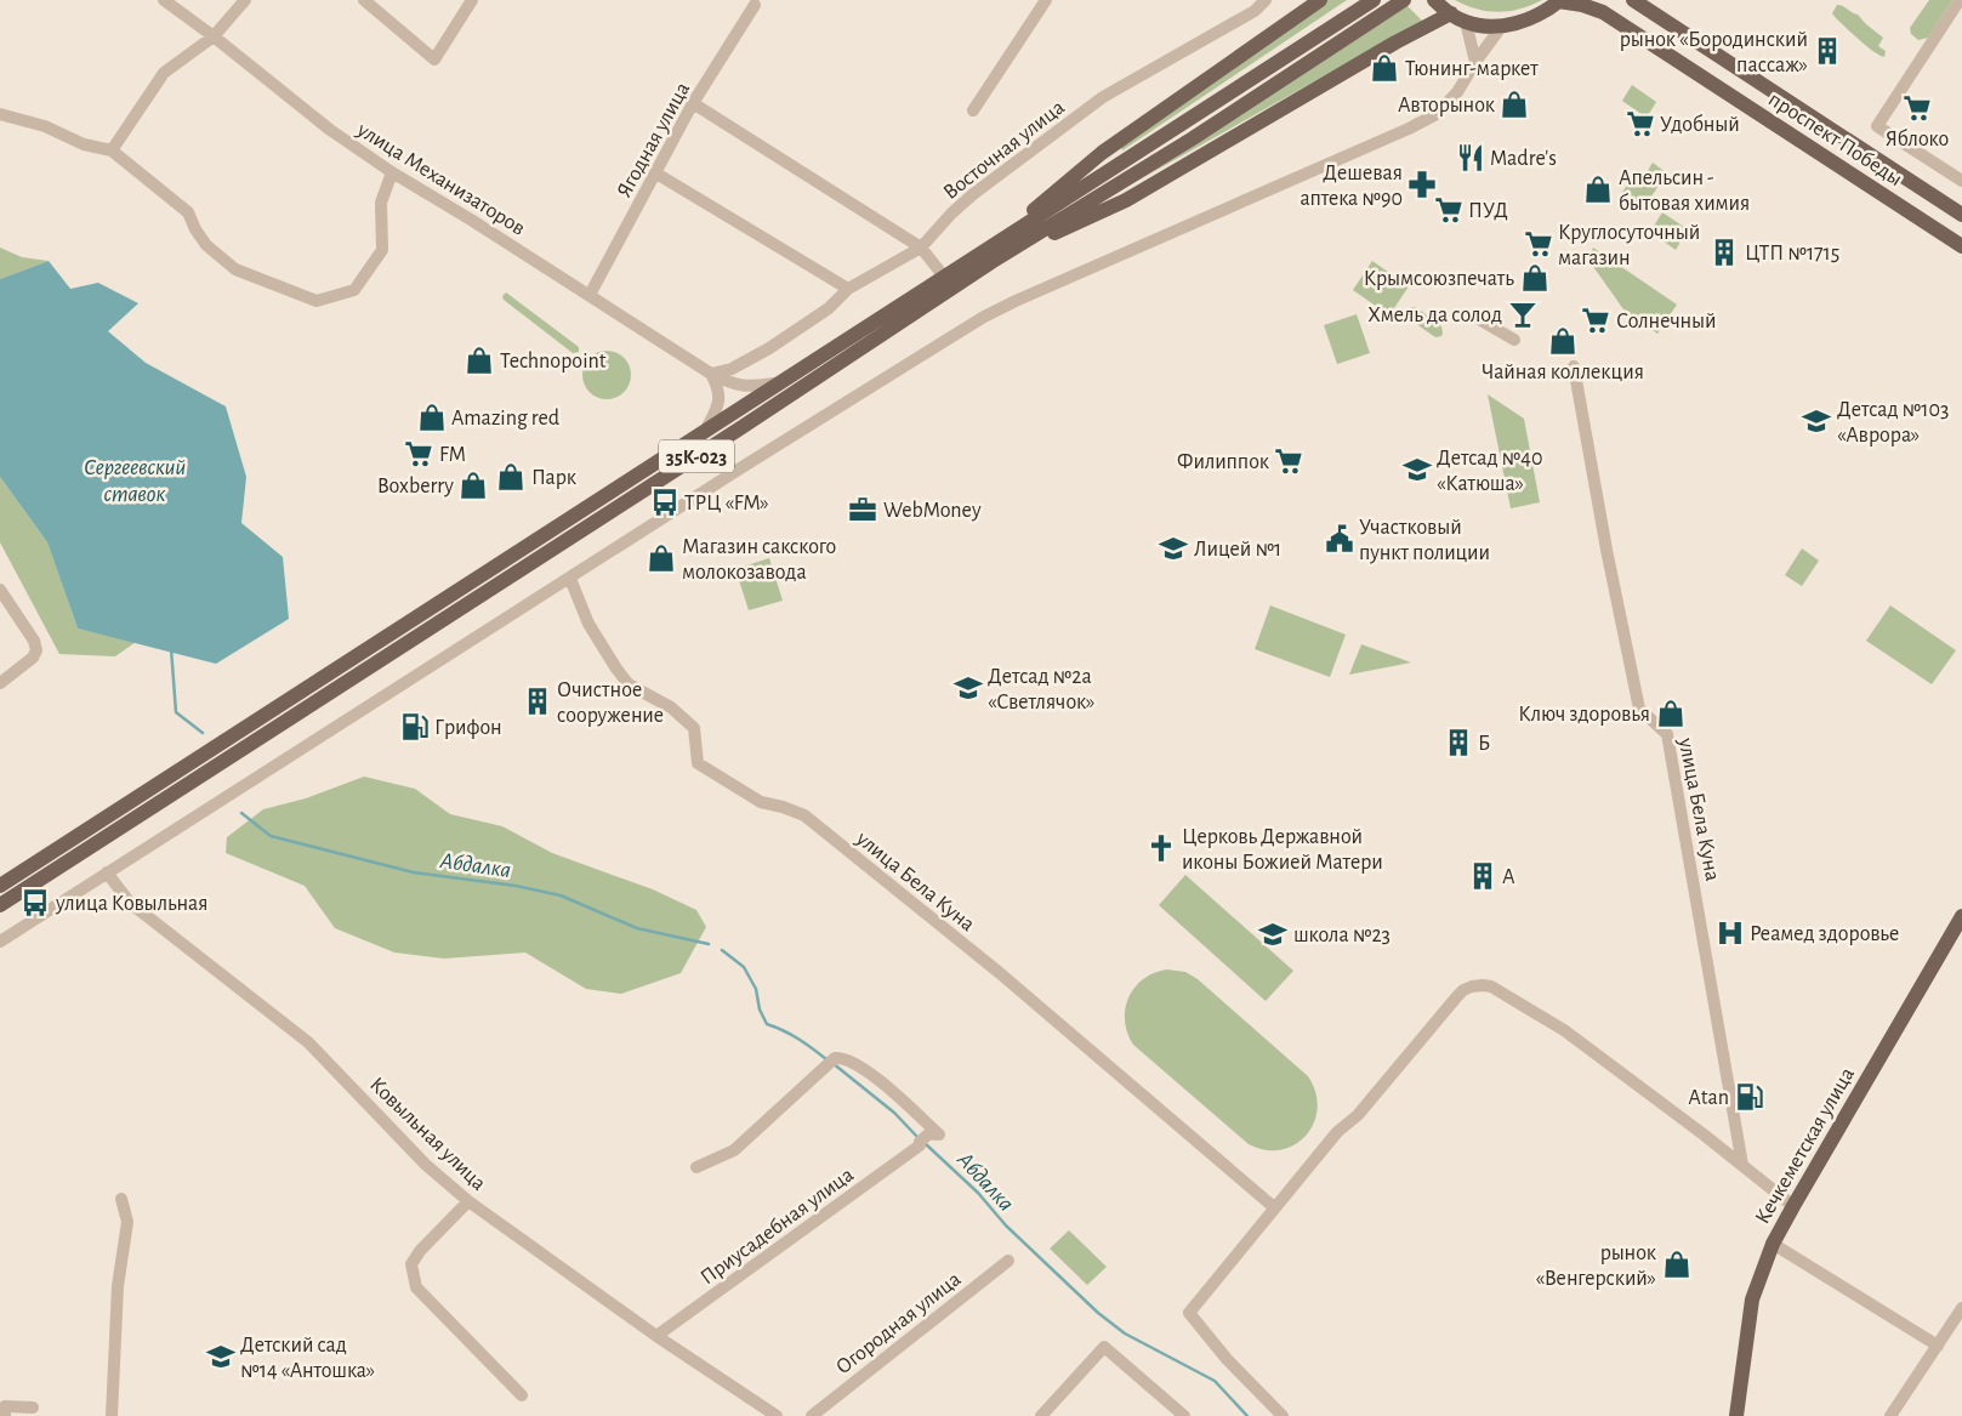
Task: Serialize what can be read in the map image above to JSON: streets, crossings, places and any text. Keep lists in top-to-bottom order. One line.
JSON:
{"streets":{"main road":["проспект Победы","35К-023","Кечкеметская улица"],"street":["Ягодная улица","Восточная улица","улица Механизаторов","улица Бела Куна","Ковыльная улица","Приусадебная улица","Огородная улица"]},"crossings":[["Ягодная улица","улица Механизаторов"],["Восточная улица","улица Механизаторов"],["улица Механизаторов","35К-023"],["Ковыльная улица","Приусадебная улица"]],"water":["Сергеевский ставок","Абдалка"],"places":{"building":["рынок «Бородинский пассаж»","ЦТП №1715","Очистное сооружение","Б","А"],"shop":["Тюнинг-маркет","Авторынок","Апельсин - бытовая химия","Крымсоюзпечать","Чайная коллекция","Technopoint","Amazing red","Парк","Boxberry","Магазин сакского молокозавода","Ключ здоровья","рынок «Венгерский»"],"supermarket":["Яблоко","Удобный","ПУД","Круглосуточный магазин","Солнечный","FM","Филиппок"],"restaurant":["Madre's"],"pharmacy":["Дешевая аптека №90"],"bar":["Хмель да солод"],"school or university":["Детсад №103 «Аврора»","Детсад №40 «Катюша»","Лицей №1","Детсад №2а «Светлячок»","школа №23","Детский сад №14 «Антошка»"],"bus stop":["ТРЦ «FM»","улица Ковыльная"],"office":["WebMoney"],"public building":["Участковый пункт полиции"],"fuel station":["Грифон","Аtan"],"church":["Церковь Державной иконы Божией Матери"],"hospital":["Реамед здоровье"]}}
